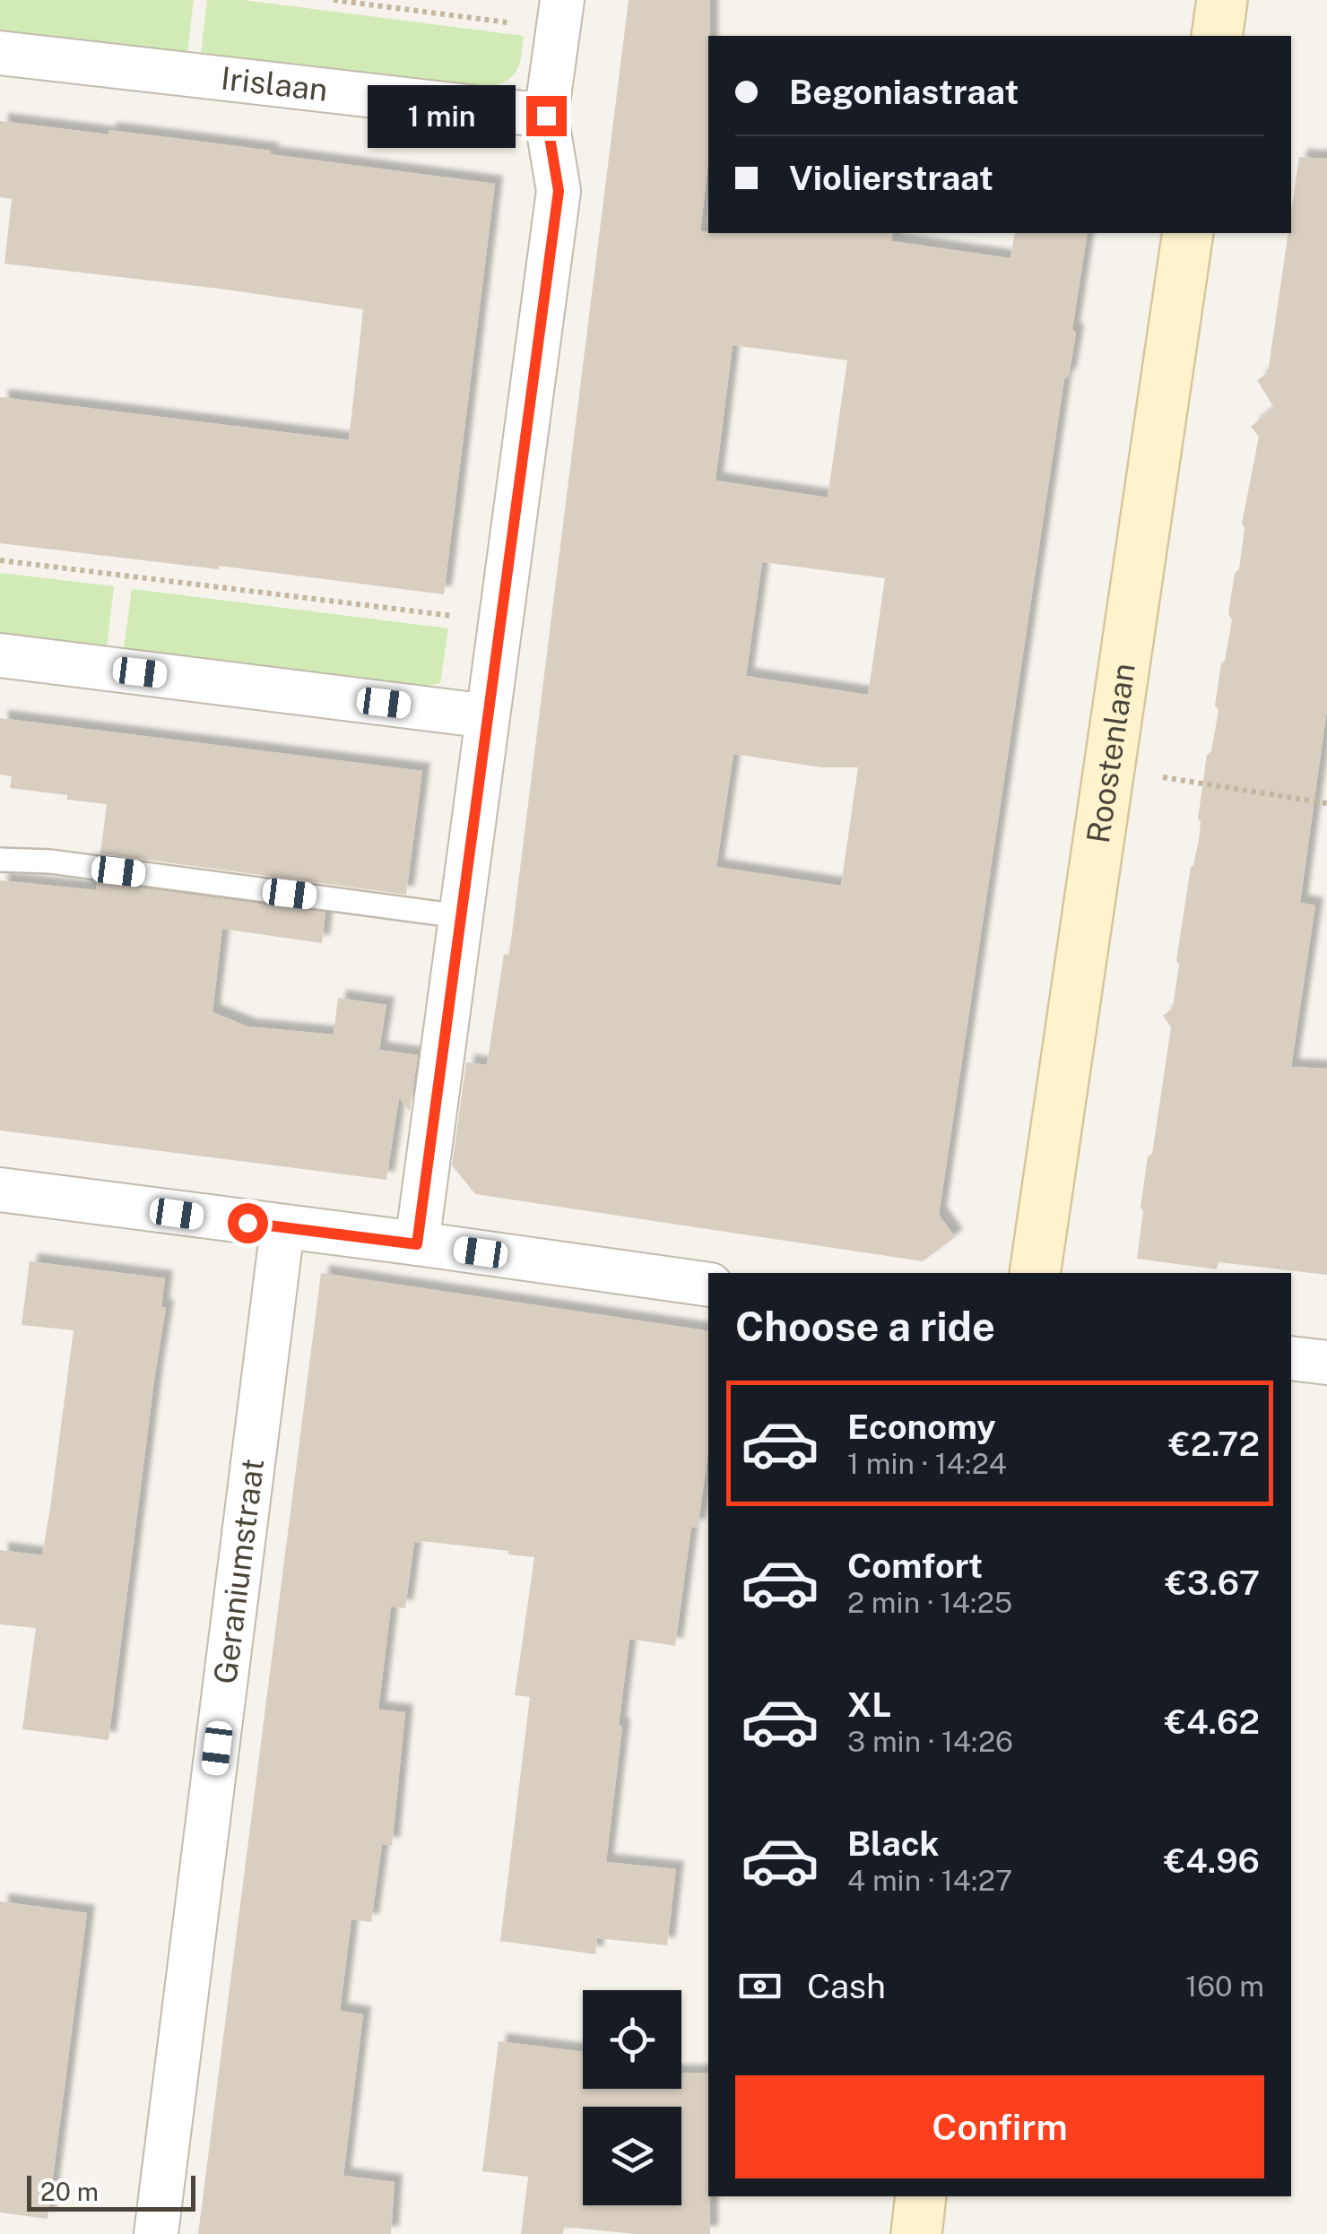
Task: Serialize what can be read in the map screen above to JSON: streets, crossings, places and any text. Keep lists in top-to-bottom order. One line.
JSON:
{"streets":{"street":["Irislaan","Roostenlaan","Geraniumstraat"]},"scale_bar":"20 m","page":{"banner":["Begoniastraat","Violierstraat"],"bubble":"1 min","heading":"Choose a ride","list":[{"name":"Economy","note":"1 min · 14:24","value":"€2.72"},{"name":"Comfort","note":"2 min · 14:25","value":"€3.67"},{"name":"XL","note":"3 min · 14:26","value":"€4.62"},{"name":"Black","note":"4 min · 14:27","value":"€4.96"}],"pay":["Cash","160 m"],"buttons":"Confirm","scale":"20 m"}}
